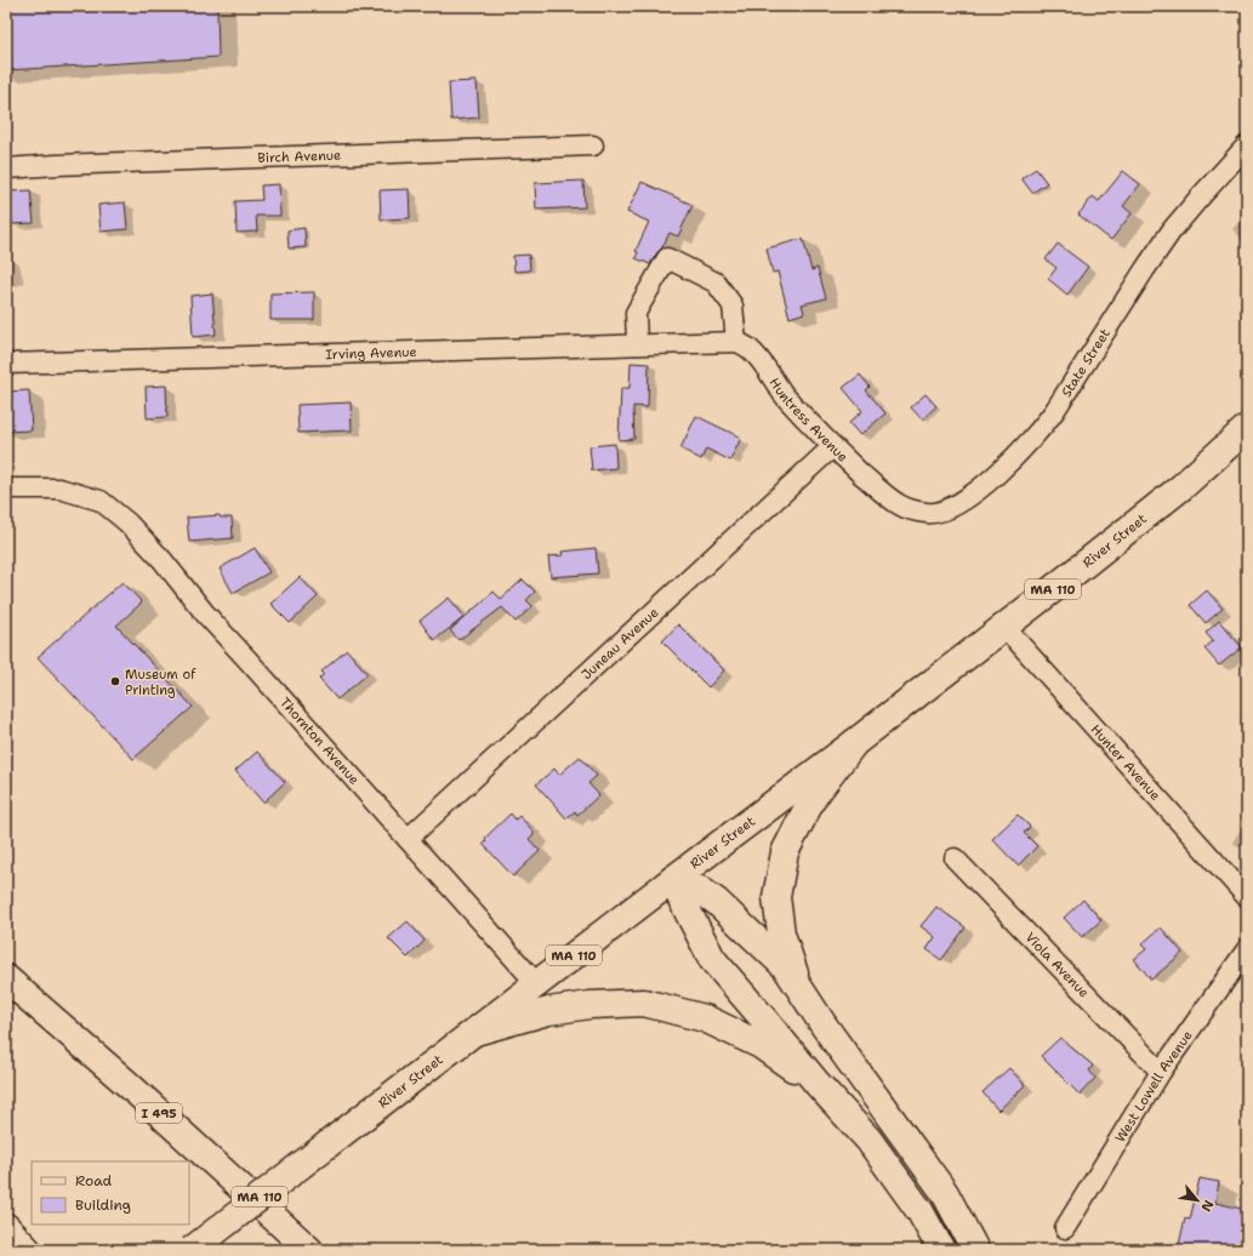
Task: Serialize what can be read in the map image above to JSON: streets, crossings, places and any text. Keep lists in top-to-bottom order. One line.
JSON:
{"streets":{"main road":["River Street","MA 110","I 495"],"street":["Birch Avenue","Irving Avenue","State Street","Huntress Avenue","Juneau Avenue","Thornton Avenue","Hunter Avenue","Viola Avenue","West Lowell Avenue"]},"crossings":[["Irving Avenue","Huntress Avenue"],["State Street","Huntress Avenue"],["Huntress Avenue","Juneau Avenue"],["River Street","Thornton Avenue"],["River Street","Hunter Avenue"],["Juneau Avenue","Thornton Avenue"],["Viola Avenue","West Lowell Avenue"]],"places":["Museum of Printing"],"legend":["Road","Building"],"north":"bottom right"}
